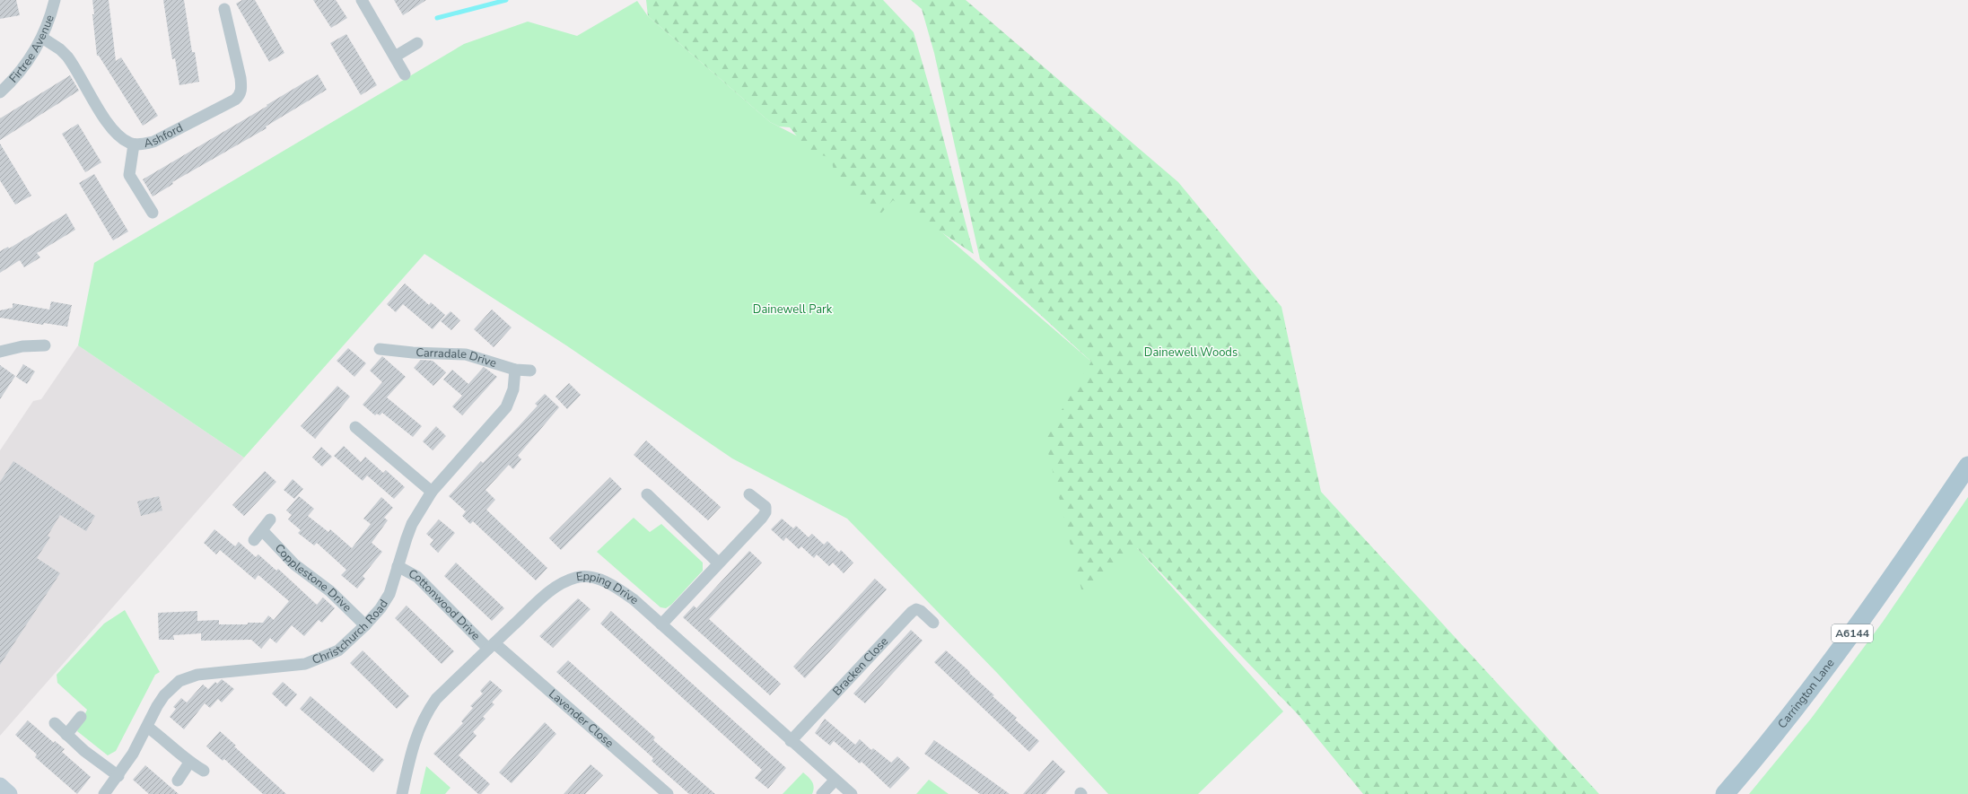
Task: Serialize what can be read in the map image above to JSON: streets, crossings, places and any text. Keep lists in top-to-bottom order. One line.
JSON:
{"streets":{"main road":["A6144","Carrington Lane"],"street":["Firtree Avenue","Ashford","Carradale Drive","Copplestone Drive","Epping Drive","Cottonwood Drive","Christchurch Road","Bracken Close","Lavender Close"]},"crossings":[["Firtree Avenue","Ashford"],["Carradale Drive","Christchurch Road"],["Copplestone Drive","Christchurch Road"],["Epping Drive","Cottonwood Drive"],["Epping Drive","Bracken Close"],["Epping Drive","Lavender Close"],["Cottonwood Drive","Christchurch Road"],["Cottonwood Drive","Lavender Close"]],"parks":["Dainewell Park","Dainewell Woods"]}
